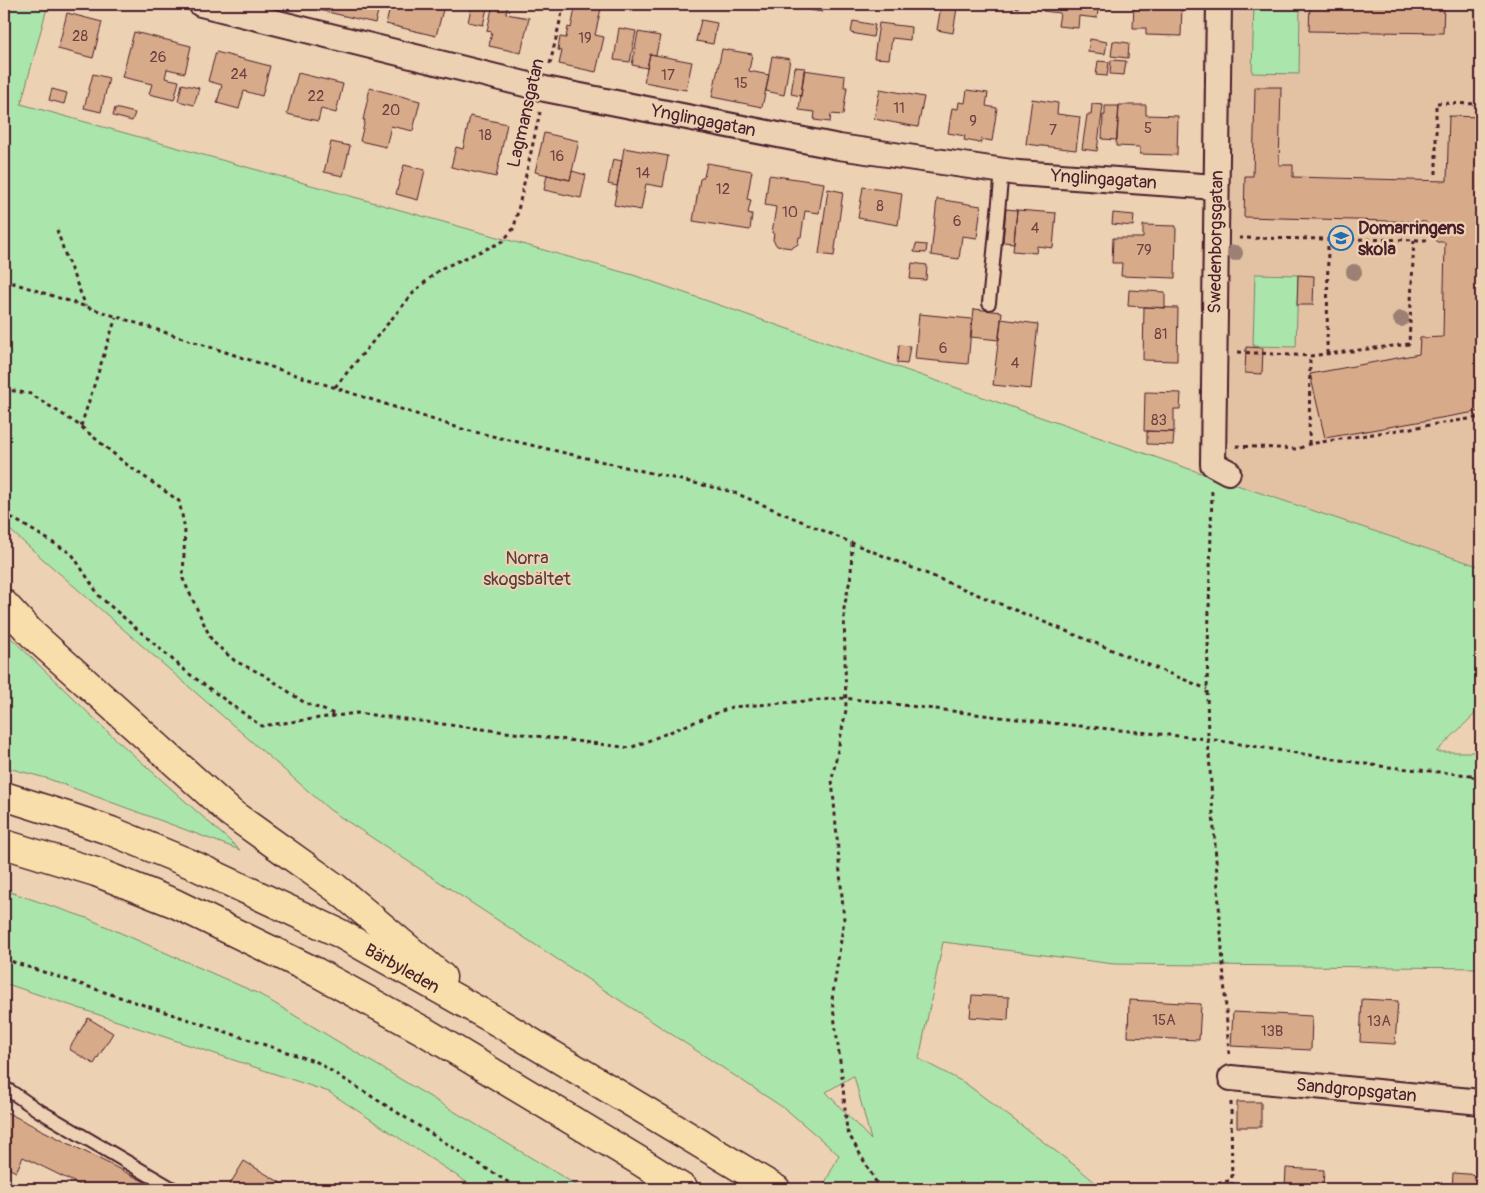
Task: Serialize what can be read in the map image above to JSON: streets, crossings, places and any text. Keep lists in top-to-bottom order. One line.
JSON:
{"streets":{"main road":["Bärbyleden"],"street":["Ynglingagatan","Swedenborgsgatan","Sandgropsgatan"],"path":["Lagmansgatan"]},"crossings":[["Lagmansgatan","Ynglingagatan"],["Ynglingagatan","Swedenborgsgatan"]],"parks":["Norra skogsbältet"],"places":{"school or university":["Domarringens skola"]},"house_numbers":["28","19","26","24","17","15","22","11","20","9","5","7","18","16","14","12","8","10","6","4","79","81","6","4","83","15A","13A","13B"]}
